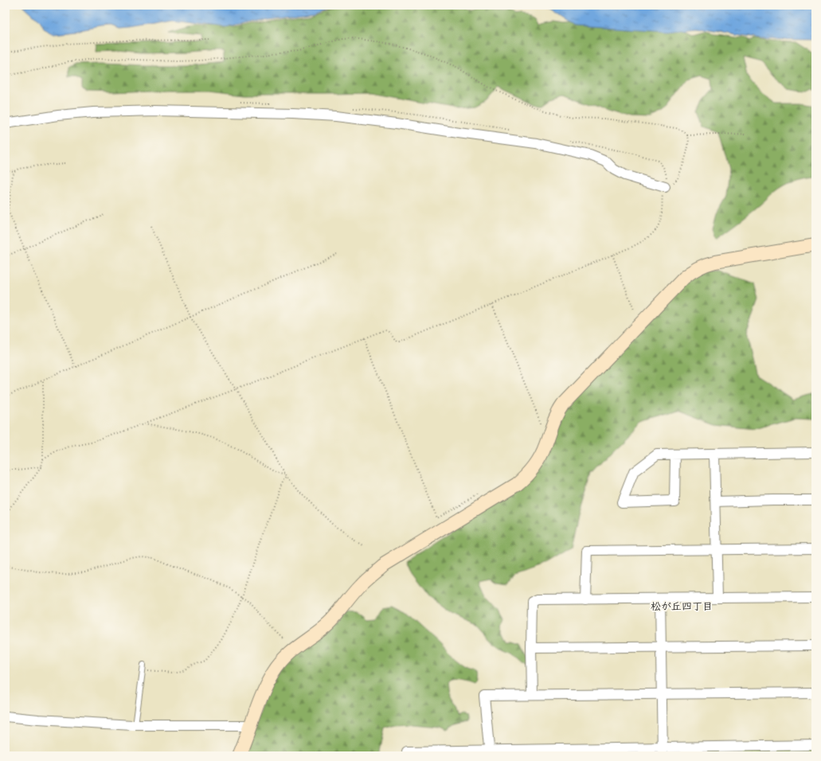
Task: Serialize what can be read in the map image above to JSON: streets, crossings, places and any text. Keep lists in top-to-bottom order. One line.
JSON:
{"districts":["松が丘四丁目"]}
